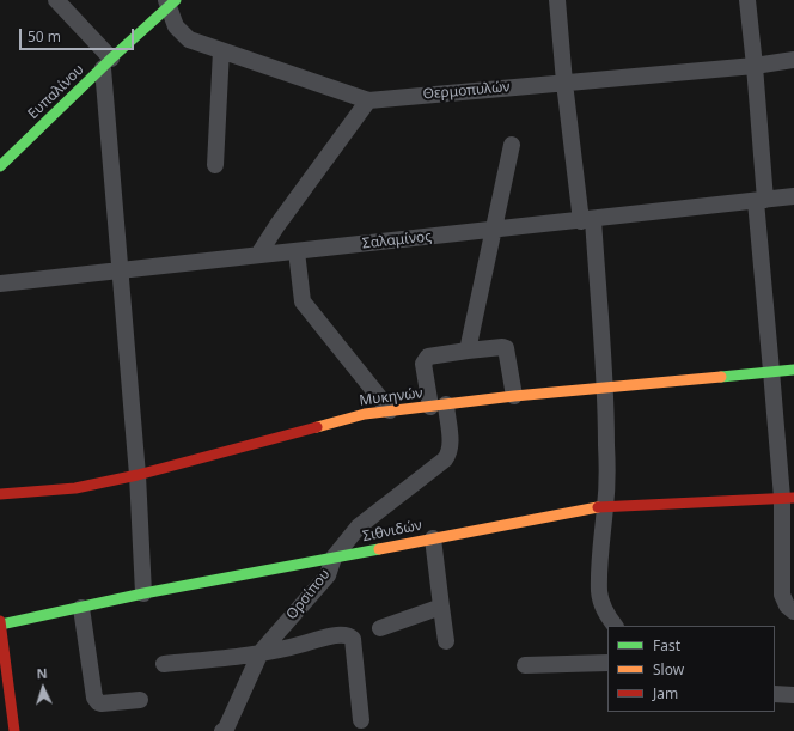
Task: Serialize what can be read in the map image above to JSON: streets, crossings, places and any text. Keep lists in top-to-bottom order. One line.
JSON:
{"streets":{"street":["Θερμοπυλών","Ευπαλίνου","Σαλαμίνος","Μυκηνών","Σιθνιδών","Ορσίπου"]},"crossings":[["Θερμοπυλών","Ευπαλίνου"],["Μυκηνών","Ορσίπου"],["Σιθνιδών","Ορσίπου"]],"legend":["Fast","Slow","Jam"],"scale_bar":"50 m","north":"top"}
